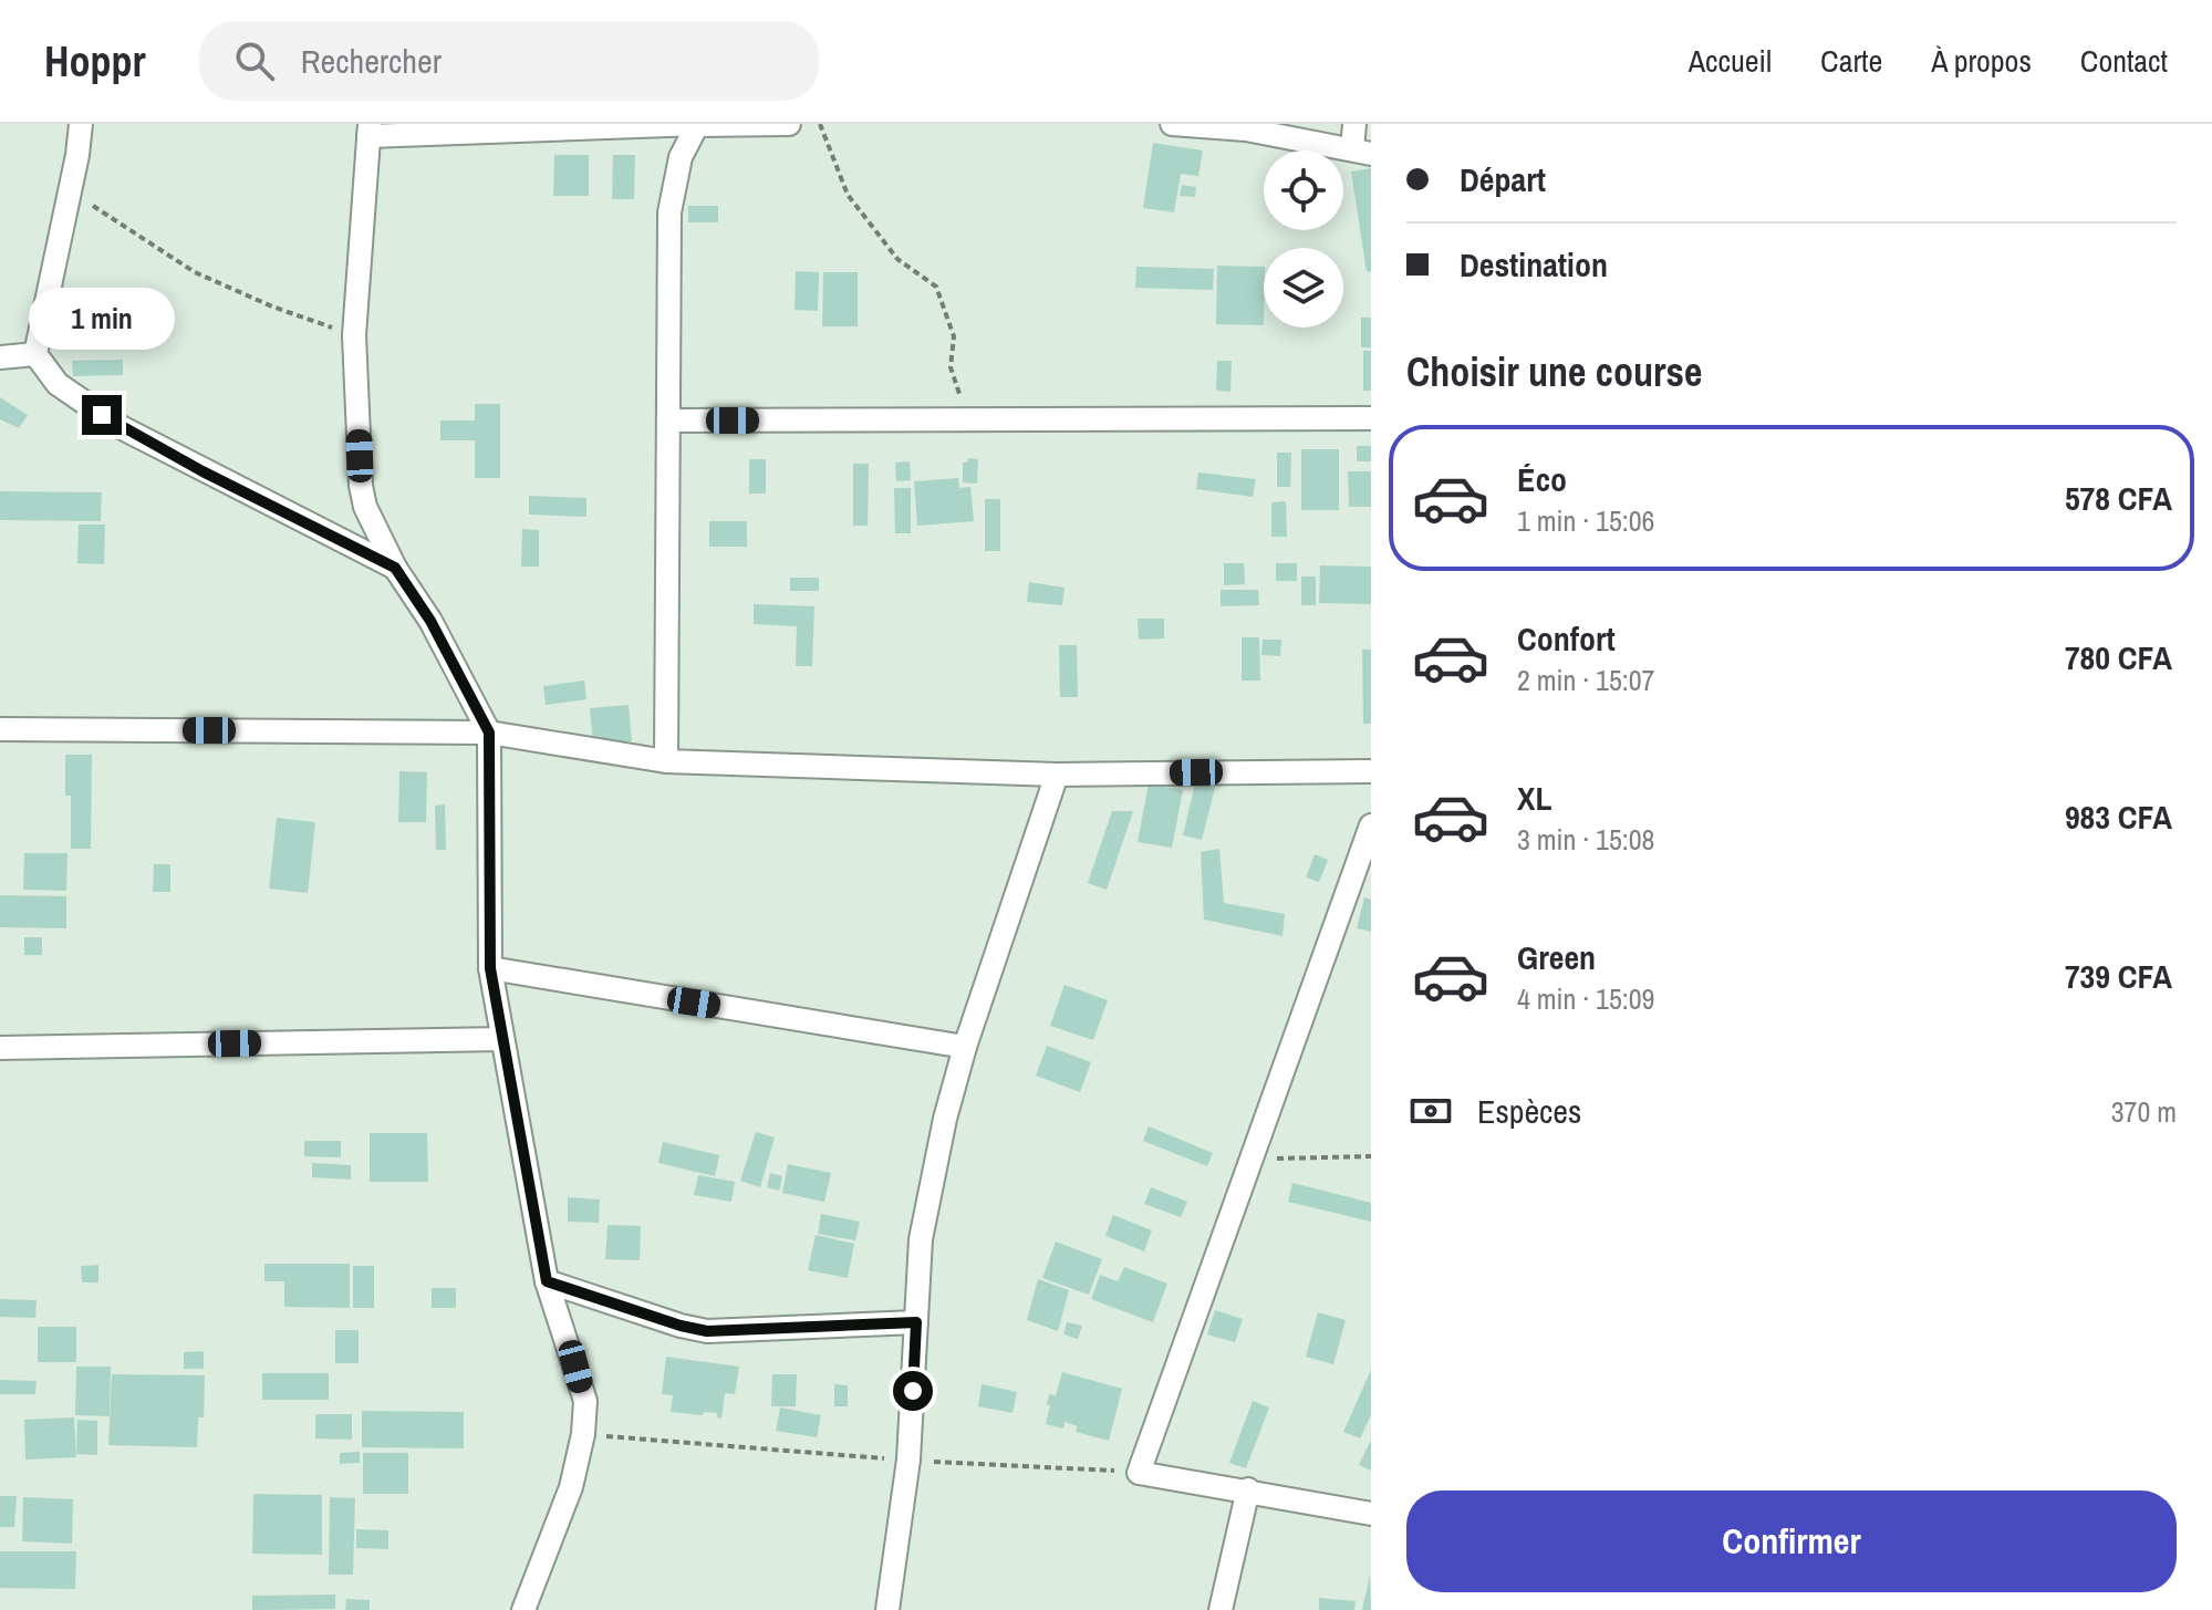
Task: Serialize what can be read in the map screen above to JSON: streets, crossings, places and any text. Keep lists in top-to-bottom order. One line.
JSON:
{"page":{"header":"Hoppr","search":"Rechercher","nav":["Accueil","Carte","À propos","Contact"],"banner":["Départ","Destination"],"bubble":"1 min","heading":"Choisir une course","list":[{"name":"Éco","note":"1 min · 15:06","value":"578 CFA"},{"name":"Confort","note":"2 min · 15:07","value":"780 CFA"},{"name":"XL","note":"3 min · 15:08","value":"983 CFA"},{"name":"Green","note":"4 min · 15:09","value":"739 CFA"}],"pay":["Espèces","370 m"],"buttons":"Confirmer"}}
